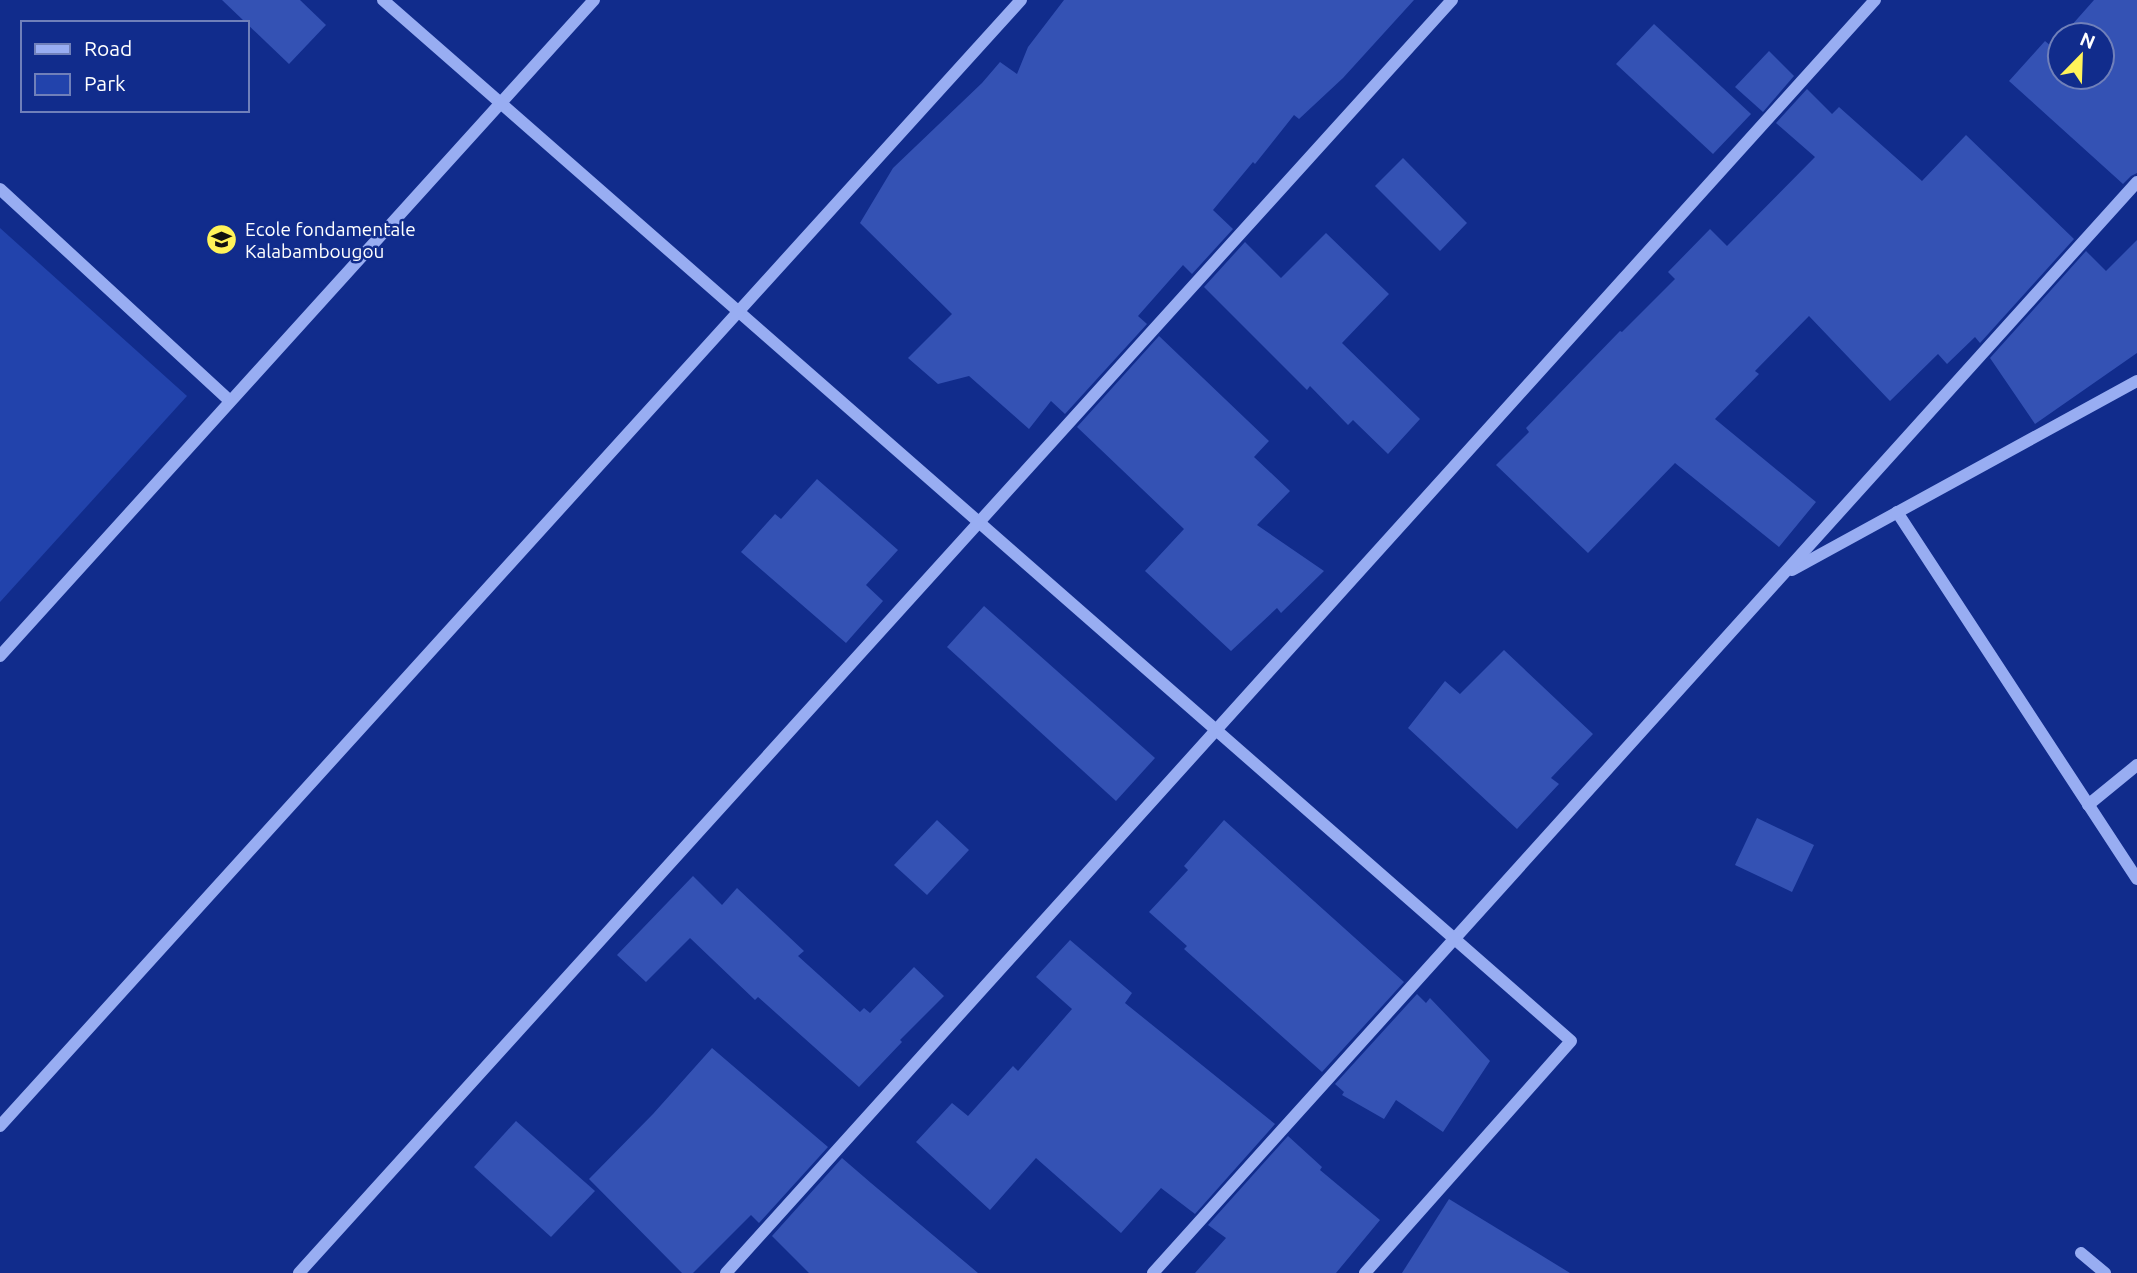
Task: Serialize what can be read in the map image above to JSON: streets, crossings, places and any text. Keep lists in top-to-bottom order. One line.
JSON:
{"places":{"school or university":["Ecole fondamentale Kalabambougou"]},"legend":["Road","Park"],"north":"top right"}
